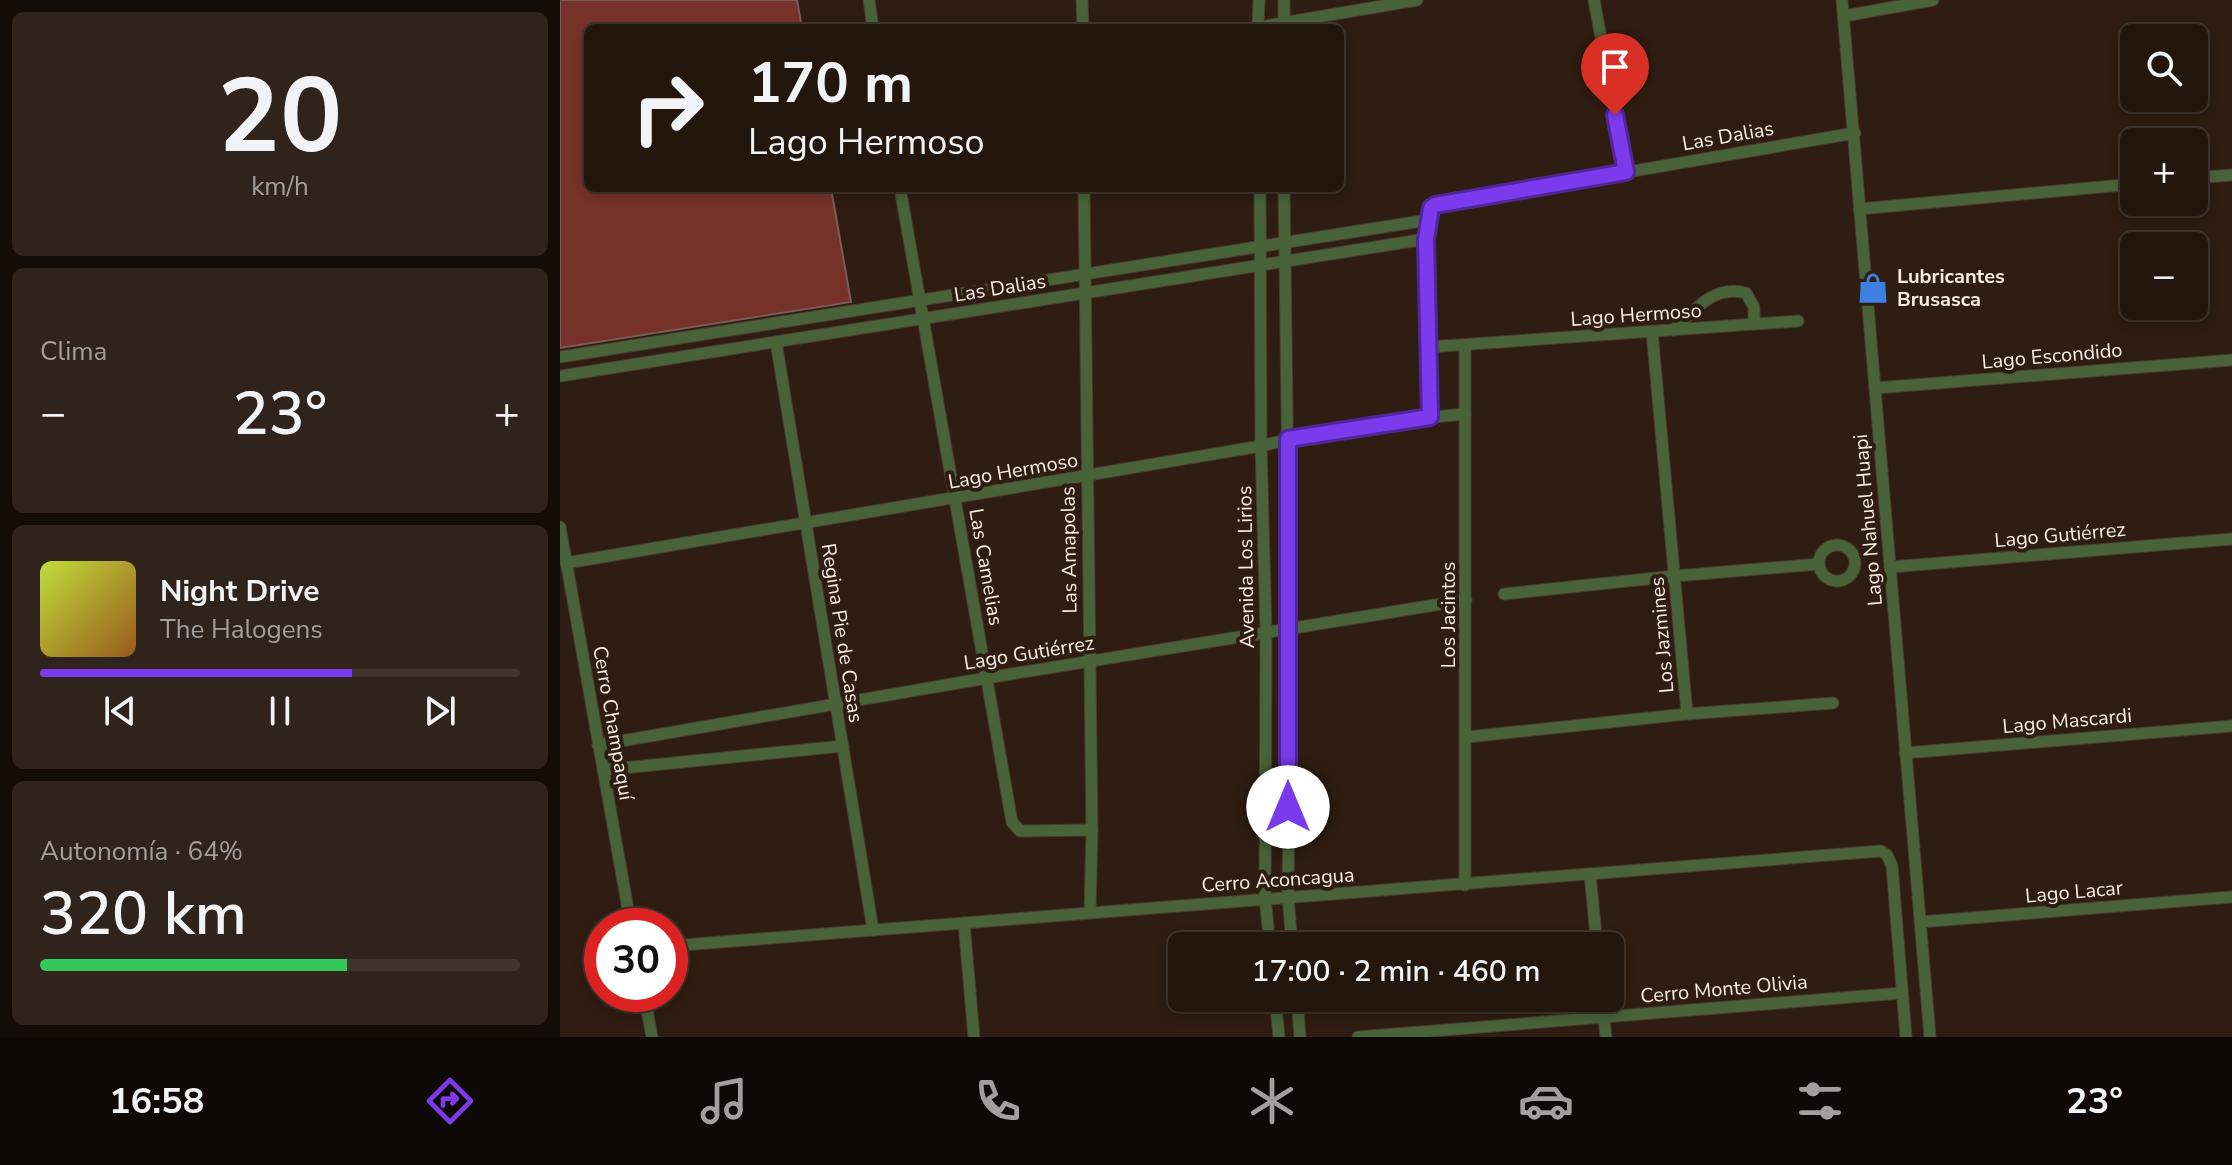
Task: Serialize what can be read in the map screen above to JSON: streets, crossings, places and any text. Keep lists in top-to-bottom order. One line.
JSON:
{"streets":{"street":["Las Dalias","Lago Hermoso","Lago Escondido","Lago Nahuel Huapi","Lago Gutiérrez","Las Amapolas","Las Camelias","Avenida Los Lirios","Los Jacintos","Regina Pie de Casas","Los Jazmines","Lago Mascardi","Cerro Champaquí","Cerro Aconcagua","Lago Lacar","Cerro Monte Olivia"]},"crossings":[["Las Dalias","Lago Nahuel Huapi"],["Las Dalias","Las Amapolas"],["Las Dalias","Las Camelias"],["Las Dalias","Avenida Los Lirios"],["Las Dalias","Regina Pie de Casas"],["Lago Hermoso","Las Amapolas"],["Lago Hermoso","Las Camelias"],["Lago Hermoso","Avenida Los Lirios"],["Lago Hermoso","Los Jacintos"],["Lago Hermoso","Regina Pie de Casas"],["Lago Hermoso","Los Jazmines"],["Lago Hermoso","Cerro Champaquí"],["Lago Escondido","Lago Nahuel Huapi"],["Lago Nahuel Huapi","Lago Gutiérrez"],["Lago Nahuel Huapi","Lago Mascardi"],["Lago Nahuel Huapi","Lago Lacar"],["Lago Gutiérrez","Las Amapolas"],["Lago Gutiérrez","Las Camelias"],["Lago Gutiérrez","Avenida Los Lirios"],["Lago Gutiérrez","Los Jacintos"],["Lago Gutiérrez","Regina Pie de Casas"],["Lago Gutiérrez","Cerro Champaquí"],["Las Amapolas","Las Camelias"],["Las Amapolas","Cerro Aconcagua"],["Avenida Los Lirios","Cerro Aconcagua"],["Los Jacintos","Los Jazmines"],["Los Jacintos","Cerro Aconcagua"],["Regina Pie de Casas","Cerro Aconcagua"],["Cerro Aconcagua","Cerro Monte Olivia"]],"places":{"shop":["Lubricantes Brusasca"]},"page":{"tile":[["20","km/h"],"Clima",["Autonomía · 64%","320 km"]],"map_buttons":["+","−"],"turn":["170 m","Lago Hermoso"],"heat":["−","23°","+"],"song":["Night Drive","The Halogens"],"limit":"30","trip":"17:00 · 2 min · 460 m","tabs":["16:58","23°"]}}
